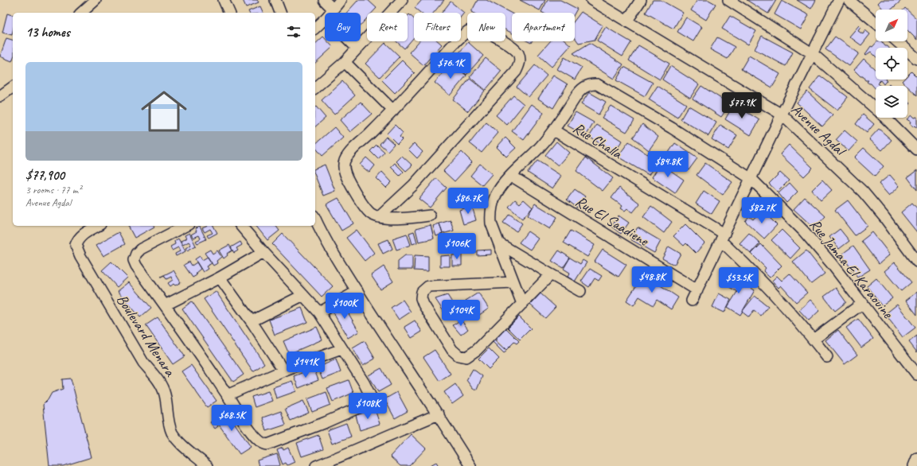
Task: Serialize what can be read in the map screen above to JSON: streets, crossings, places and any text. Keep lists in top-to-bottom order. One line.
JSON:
{"streets":{"street":["Avenue Agdal","Rue Challa","Rue El Saadiene","Rue Jamaa El Karaouine","Boulevard Menara"]},"crossings":[["Rue Challa","Rue Jamaa El Karaouine"],["Rue El Saadiene","Rue Jamaa El Karaouine"]],"north":"top right","page":{"chip":["Buy","Rent","Filters","New","Apartment"],"heading":"13 homes","list":[{"name":"$77,900","note":"3 rooms · 77 m² · Avenue Agdal"}],"price":["$76.1K","$77.9K","$84.8K","$86.7K","$82.7K","$106K","$48.8K","$53.5K","$100K","$104K","$141K","$108K","$68.5K"]}}
